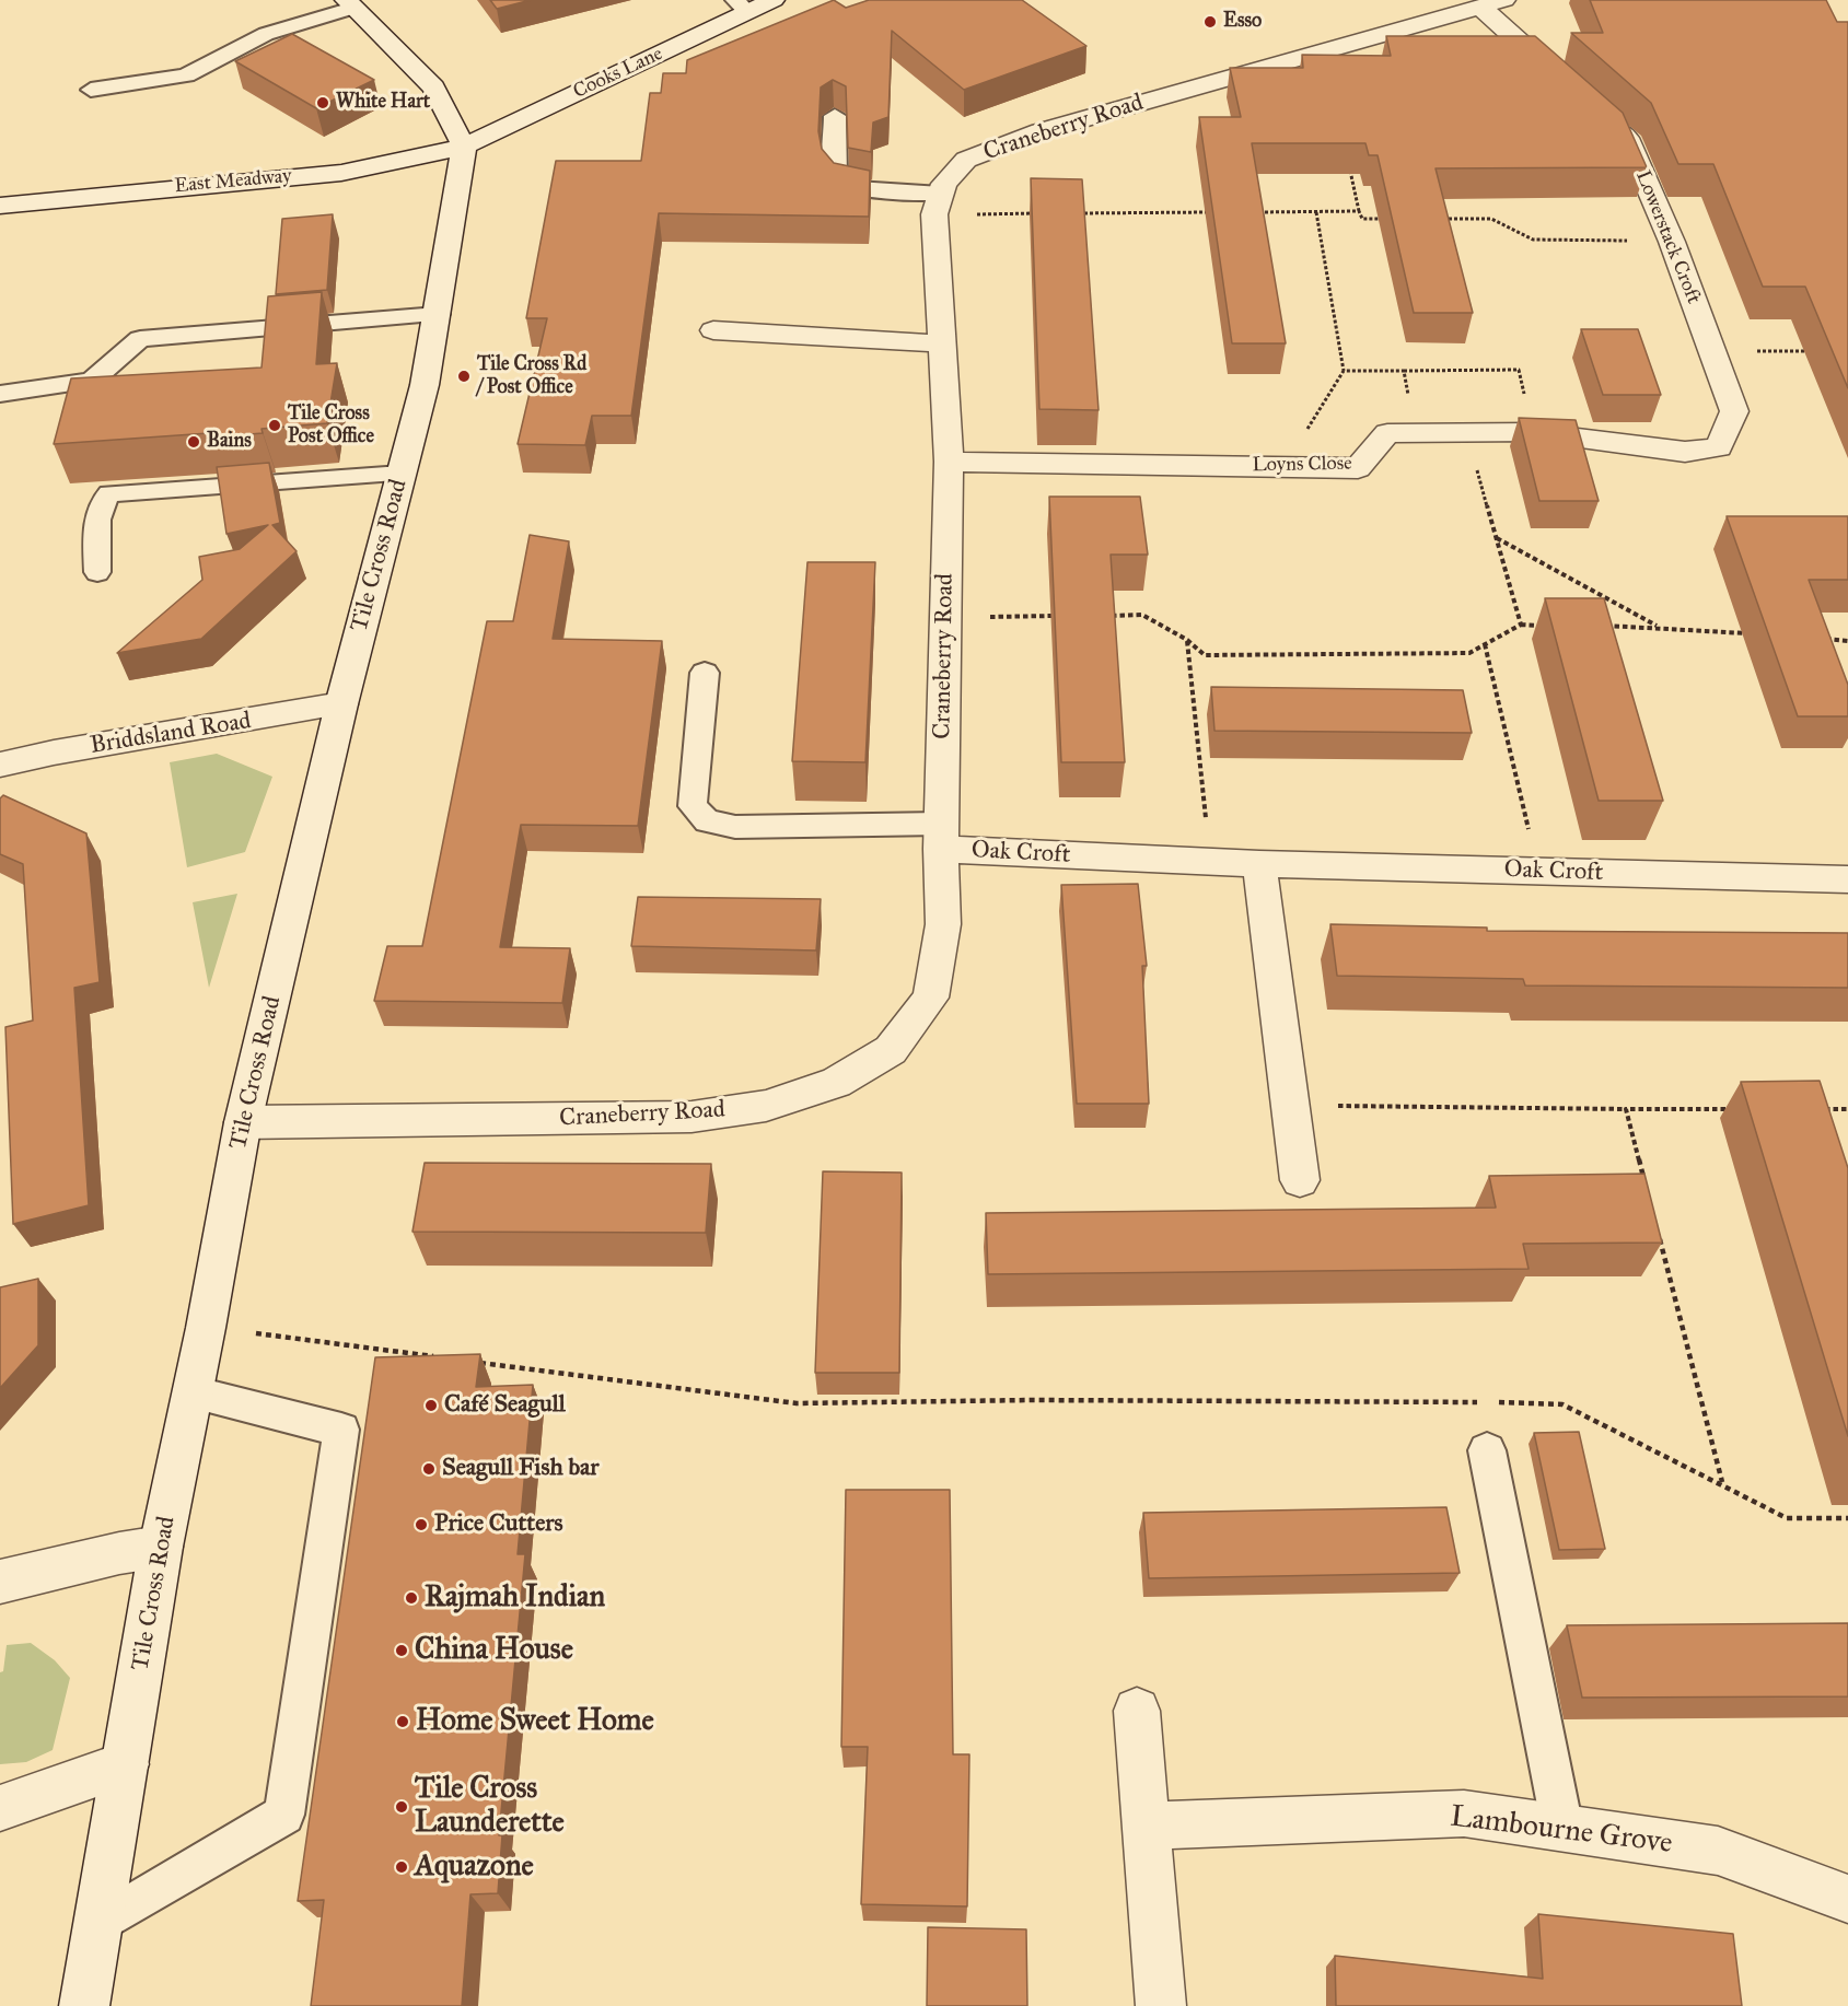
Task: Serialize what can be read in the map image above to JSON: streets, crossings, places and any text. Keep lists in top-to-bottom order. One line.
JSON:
{"streets":{"street":["Cooks Lane","Craneberry Road","East Meadway","Lowerstack Croft","Loyns Close","Tile Cross Road","Briddsland Road","Oak Croft","Lambourne Grove"]},"crossings":[["Cooks Lane","East Meadway"],["Cooks Lane","Tile Cross Road"],["Craneberry Road","Loyns Close"],["Craneberry Road","Tile Cross Road"],["Craneberry Road","Oak Croft"],["East Meadway","Tile Cross Road"],["Lowerstack Croft","Loyns Close"],["Tile Cross Road","Briddsland Road"]],"places":["Esso","White Hart","Tile Cross Rd / Post Office","Tile Cross Post Office","Bains","Café Seagull","Seagull Fish bar","Price Cutters","Rajmah Indian","China House","Home Sweet Home","Tile Cross Launderette","Aquazone"]}
